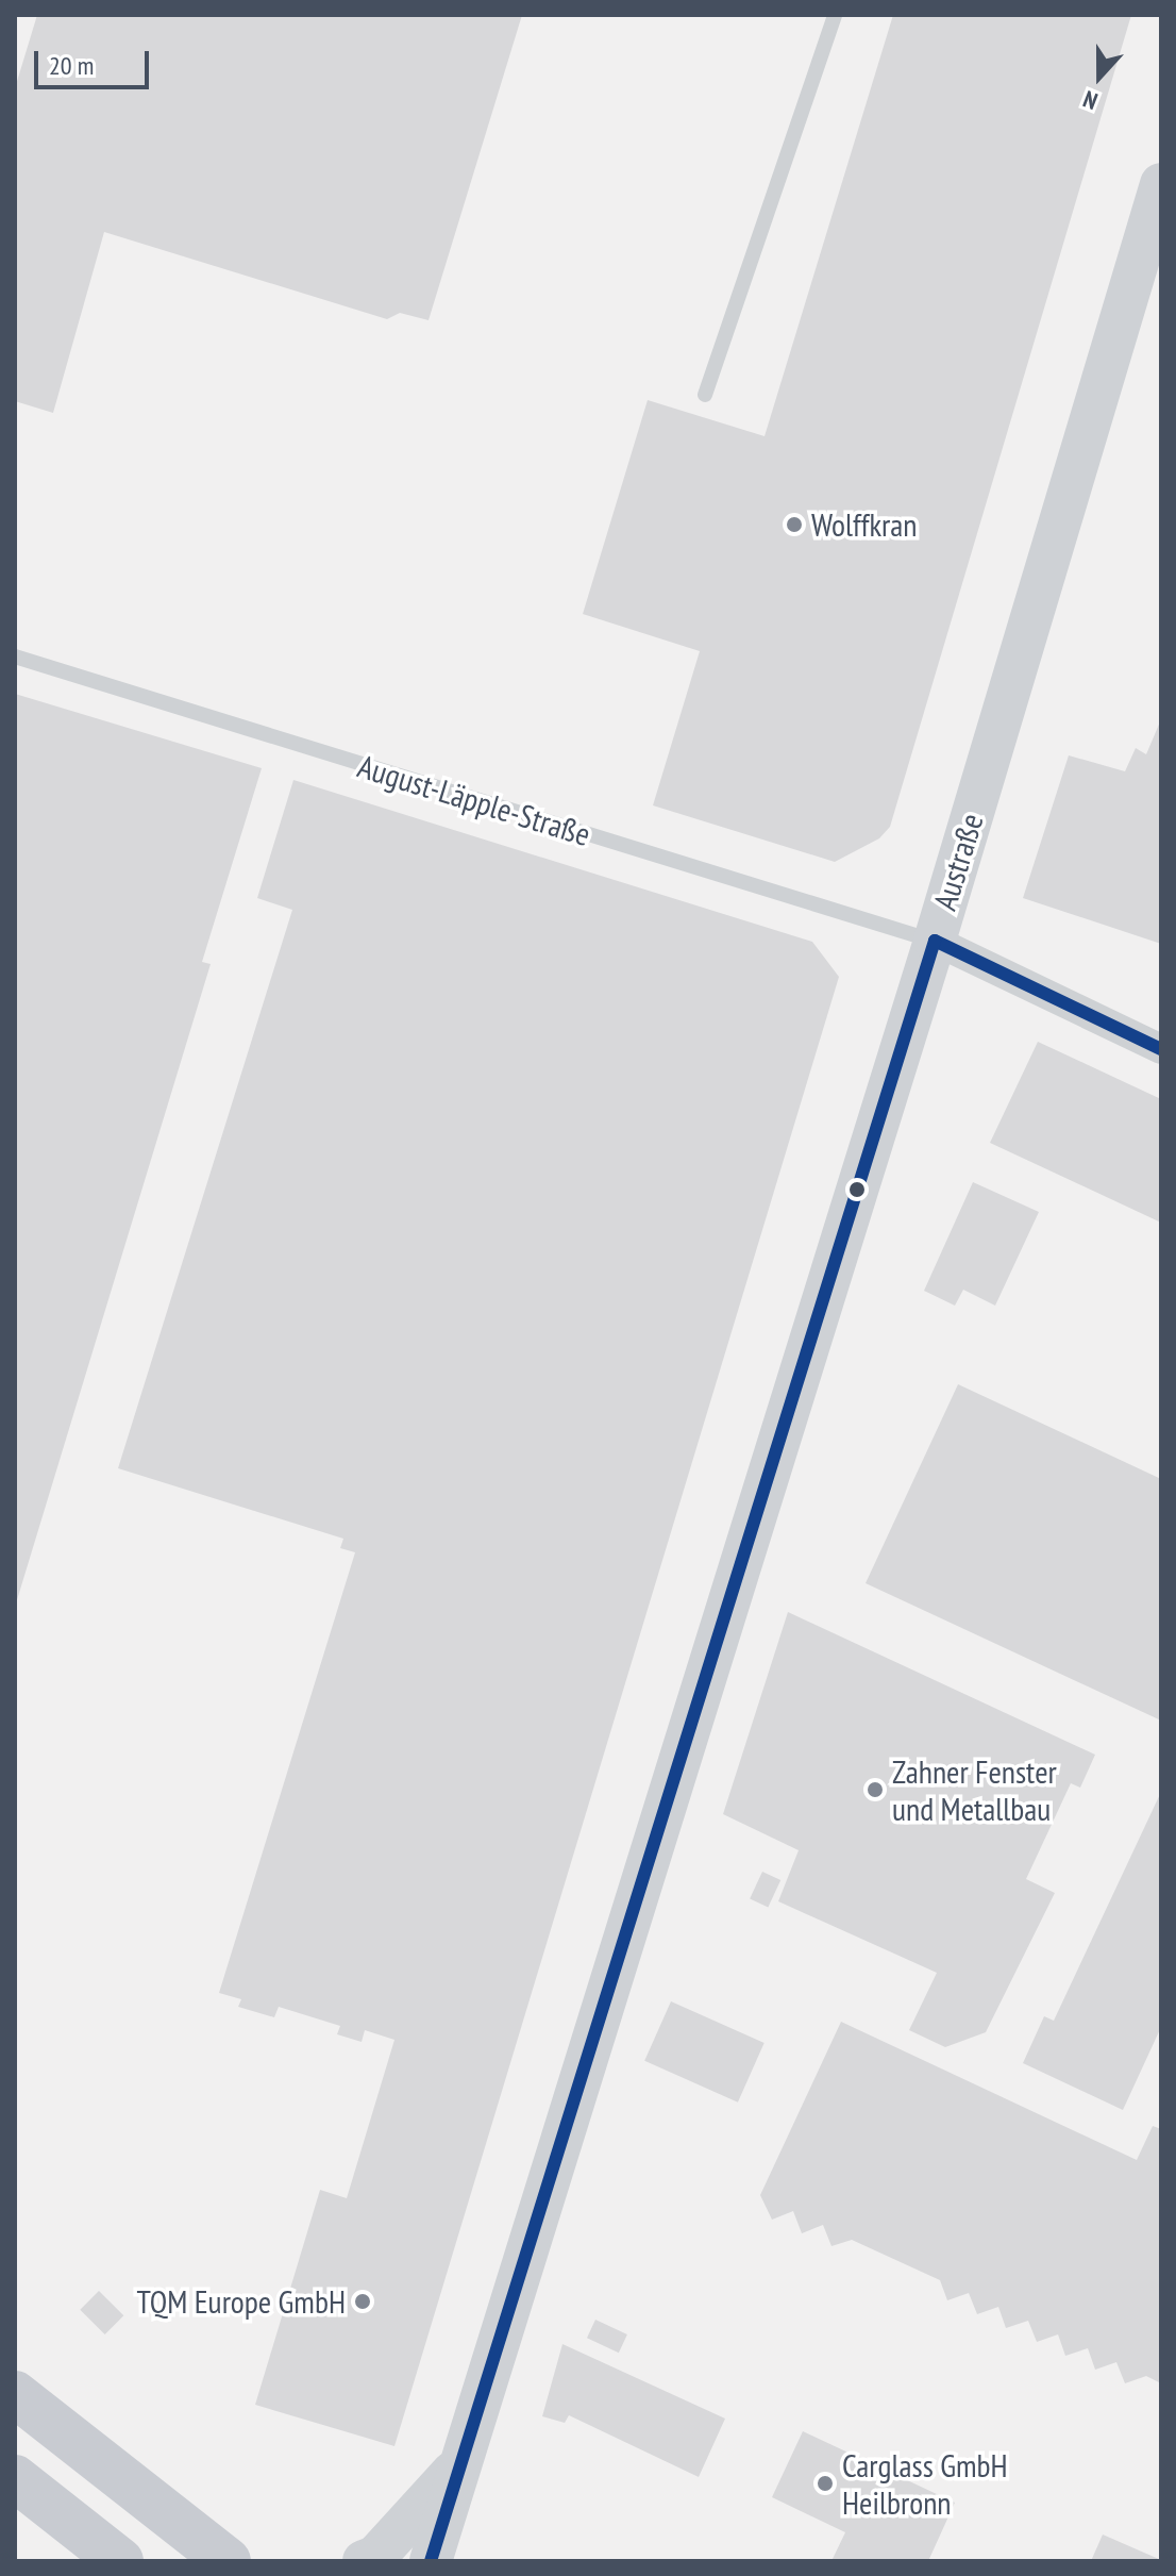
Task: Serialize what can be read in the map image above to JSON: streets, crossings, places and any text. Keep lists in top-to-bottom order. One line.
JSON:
{"streets":{"main road":["Austraße"],"lane":["August-Läpple-Straße"]},"crossings":[["August-Läpple-Straße","Austraße"]],"places":["Wolffkran","Zahner Fenster und Metallbau","TQM Europe GmbH","Carglass GmbH Heilbronn"],"scale_bar":"20 m","north":"bottom"}
